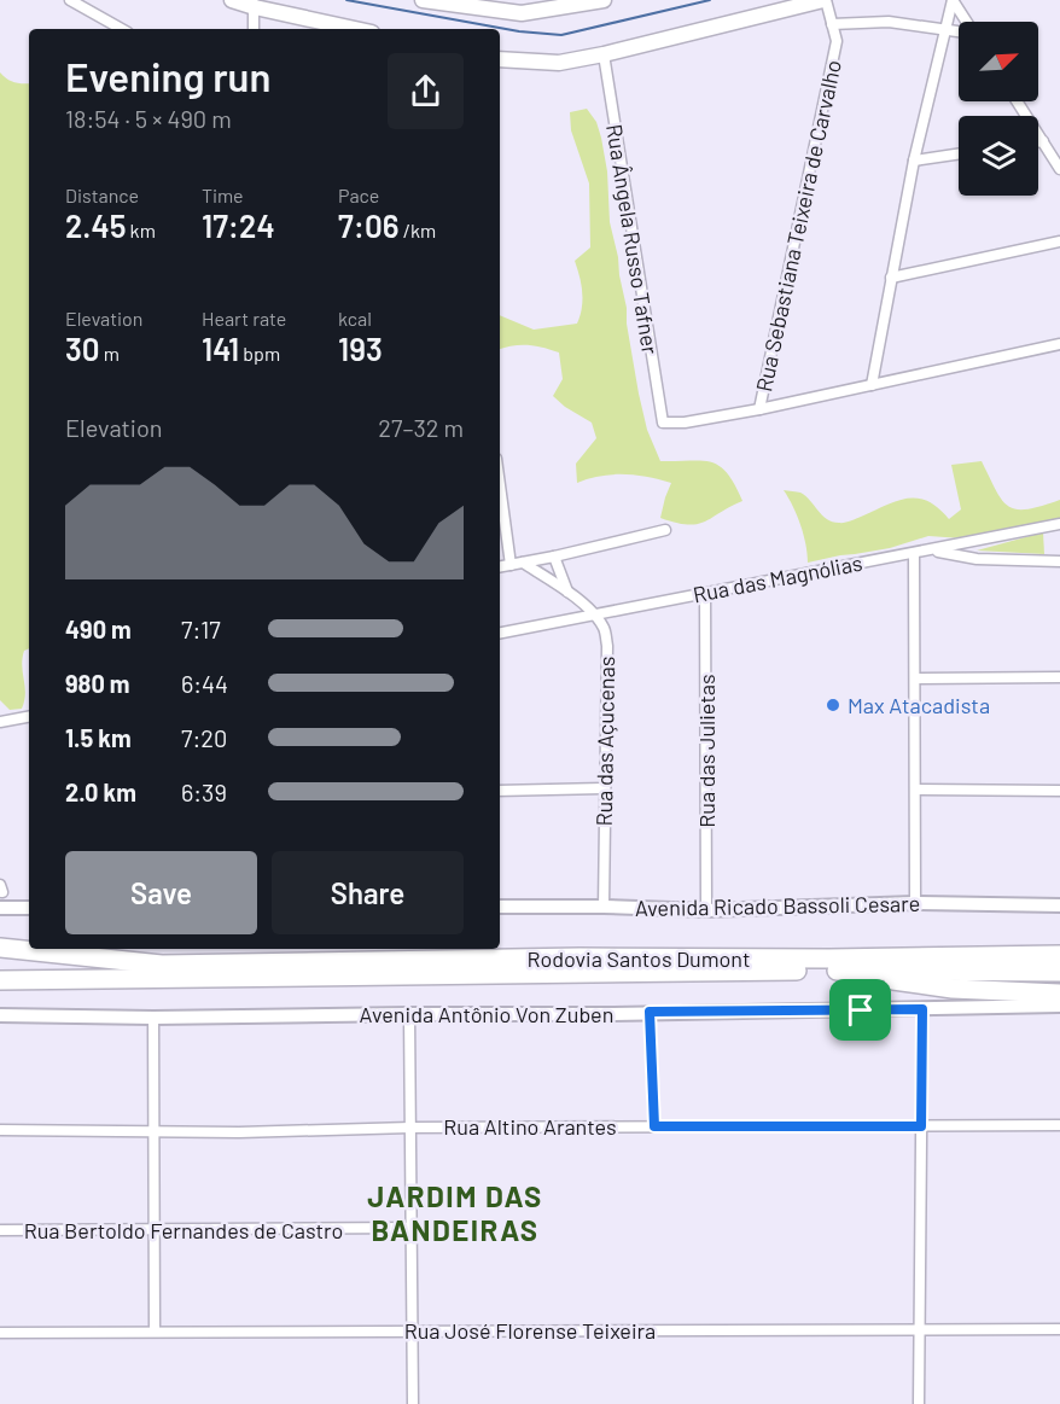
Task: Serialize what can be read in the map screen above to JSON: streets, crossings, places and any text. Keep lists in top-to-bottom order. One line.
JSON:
{"streets":{"highway":["Rodovia Santos Dumont"],"street":["Rua Sebastiana Teixeira de Carvalho","Rua Ângela Russo Tafner","Rua das Magnólias","Rua das Açucenas","Rua das Julietas","Avenida Ricado Bassoli Cesare","Avenida Antônio Von Zuben","Rua Altino Arantes","Rua Bertoldo Fernandes de Castro","Rua José Florense Teixeira"]},"crossings":[["Rua Sebastiana Teixeira de Carvalho","Rua Ângela Russo Tafner"],["Rua das Magnólias","Rua das Açucenas"],["Rua das Magnólias","Rua das Julietas"],["Rua das Açucenas","Avenida Ricado Bassoli Cesare"],["Rua das Julietas","Avenida Ricado Bassoli Cesare"]],"districts":["JARDIM DAS BANDEIRAS"],"places":["Max Atacadista"],"north":"top right","page":{"heading":["Evening run","18:54 · 5 × 490 m"],"stats":[["Distance","2.45 km"],["Time","17:24"],["Pace","7:06 /km"],["Elevation","30 m"],["Heart rate","141 bpm"],["kcal","193"]],"chart":["Elevation","27–32 m"],"list":[{"name":"490 m","note":"7:17"},{"name":"980 m","note":"6:44"},{"name":"1.5 km","note":"7:20"},{"name":"2.0 km","note":"6:39"}],"buttons":["Save","Share"]}}
